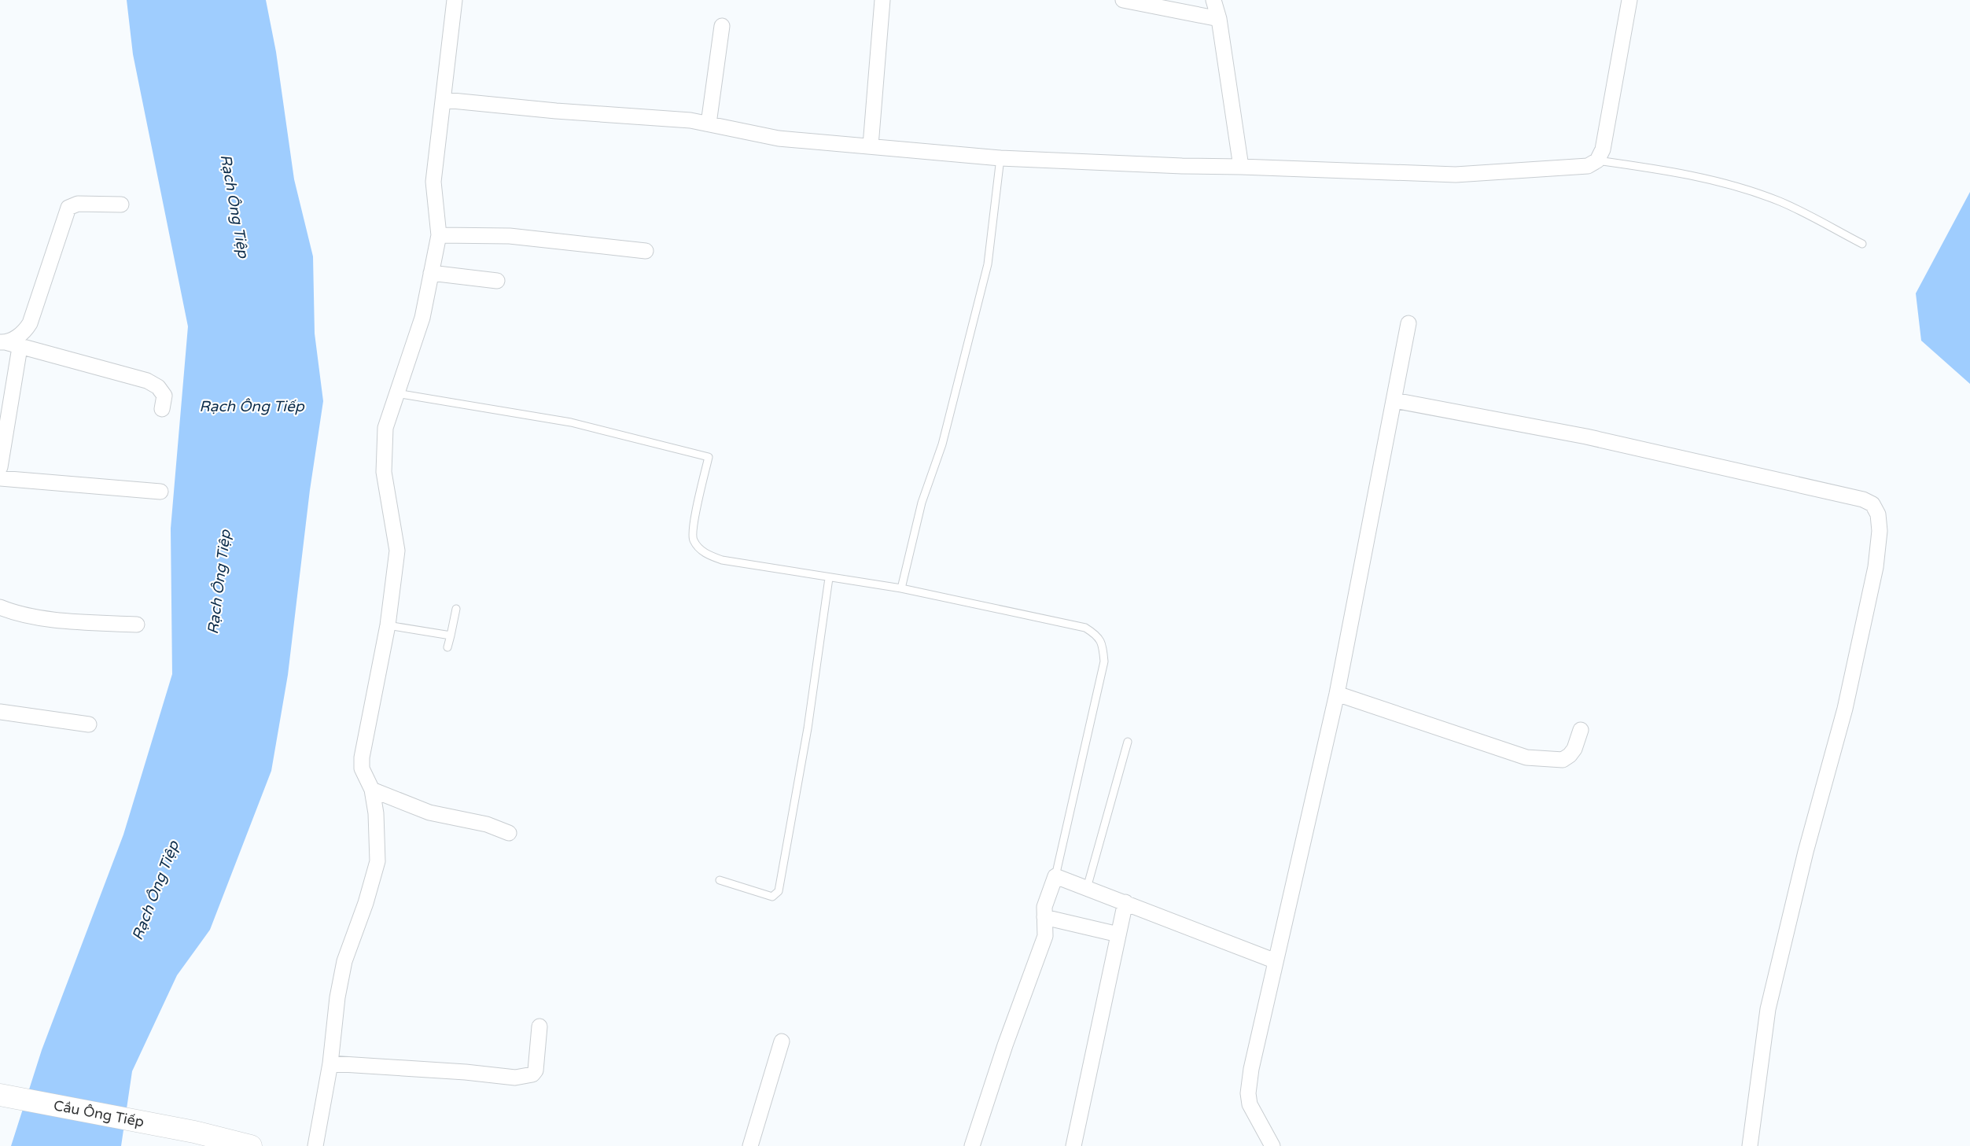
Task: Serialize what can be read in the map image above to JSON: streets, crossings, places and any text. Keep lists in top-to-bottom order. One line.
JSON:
{"streets":{"main road":["Cầu Ông Tiếp"]},"water":["Rạch Ông Tiệp","Rạch Ông Tiếp"]}
